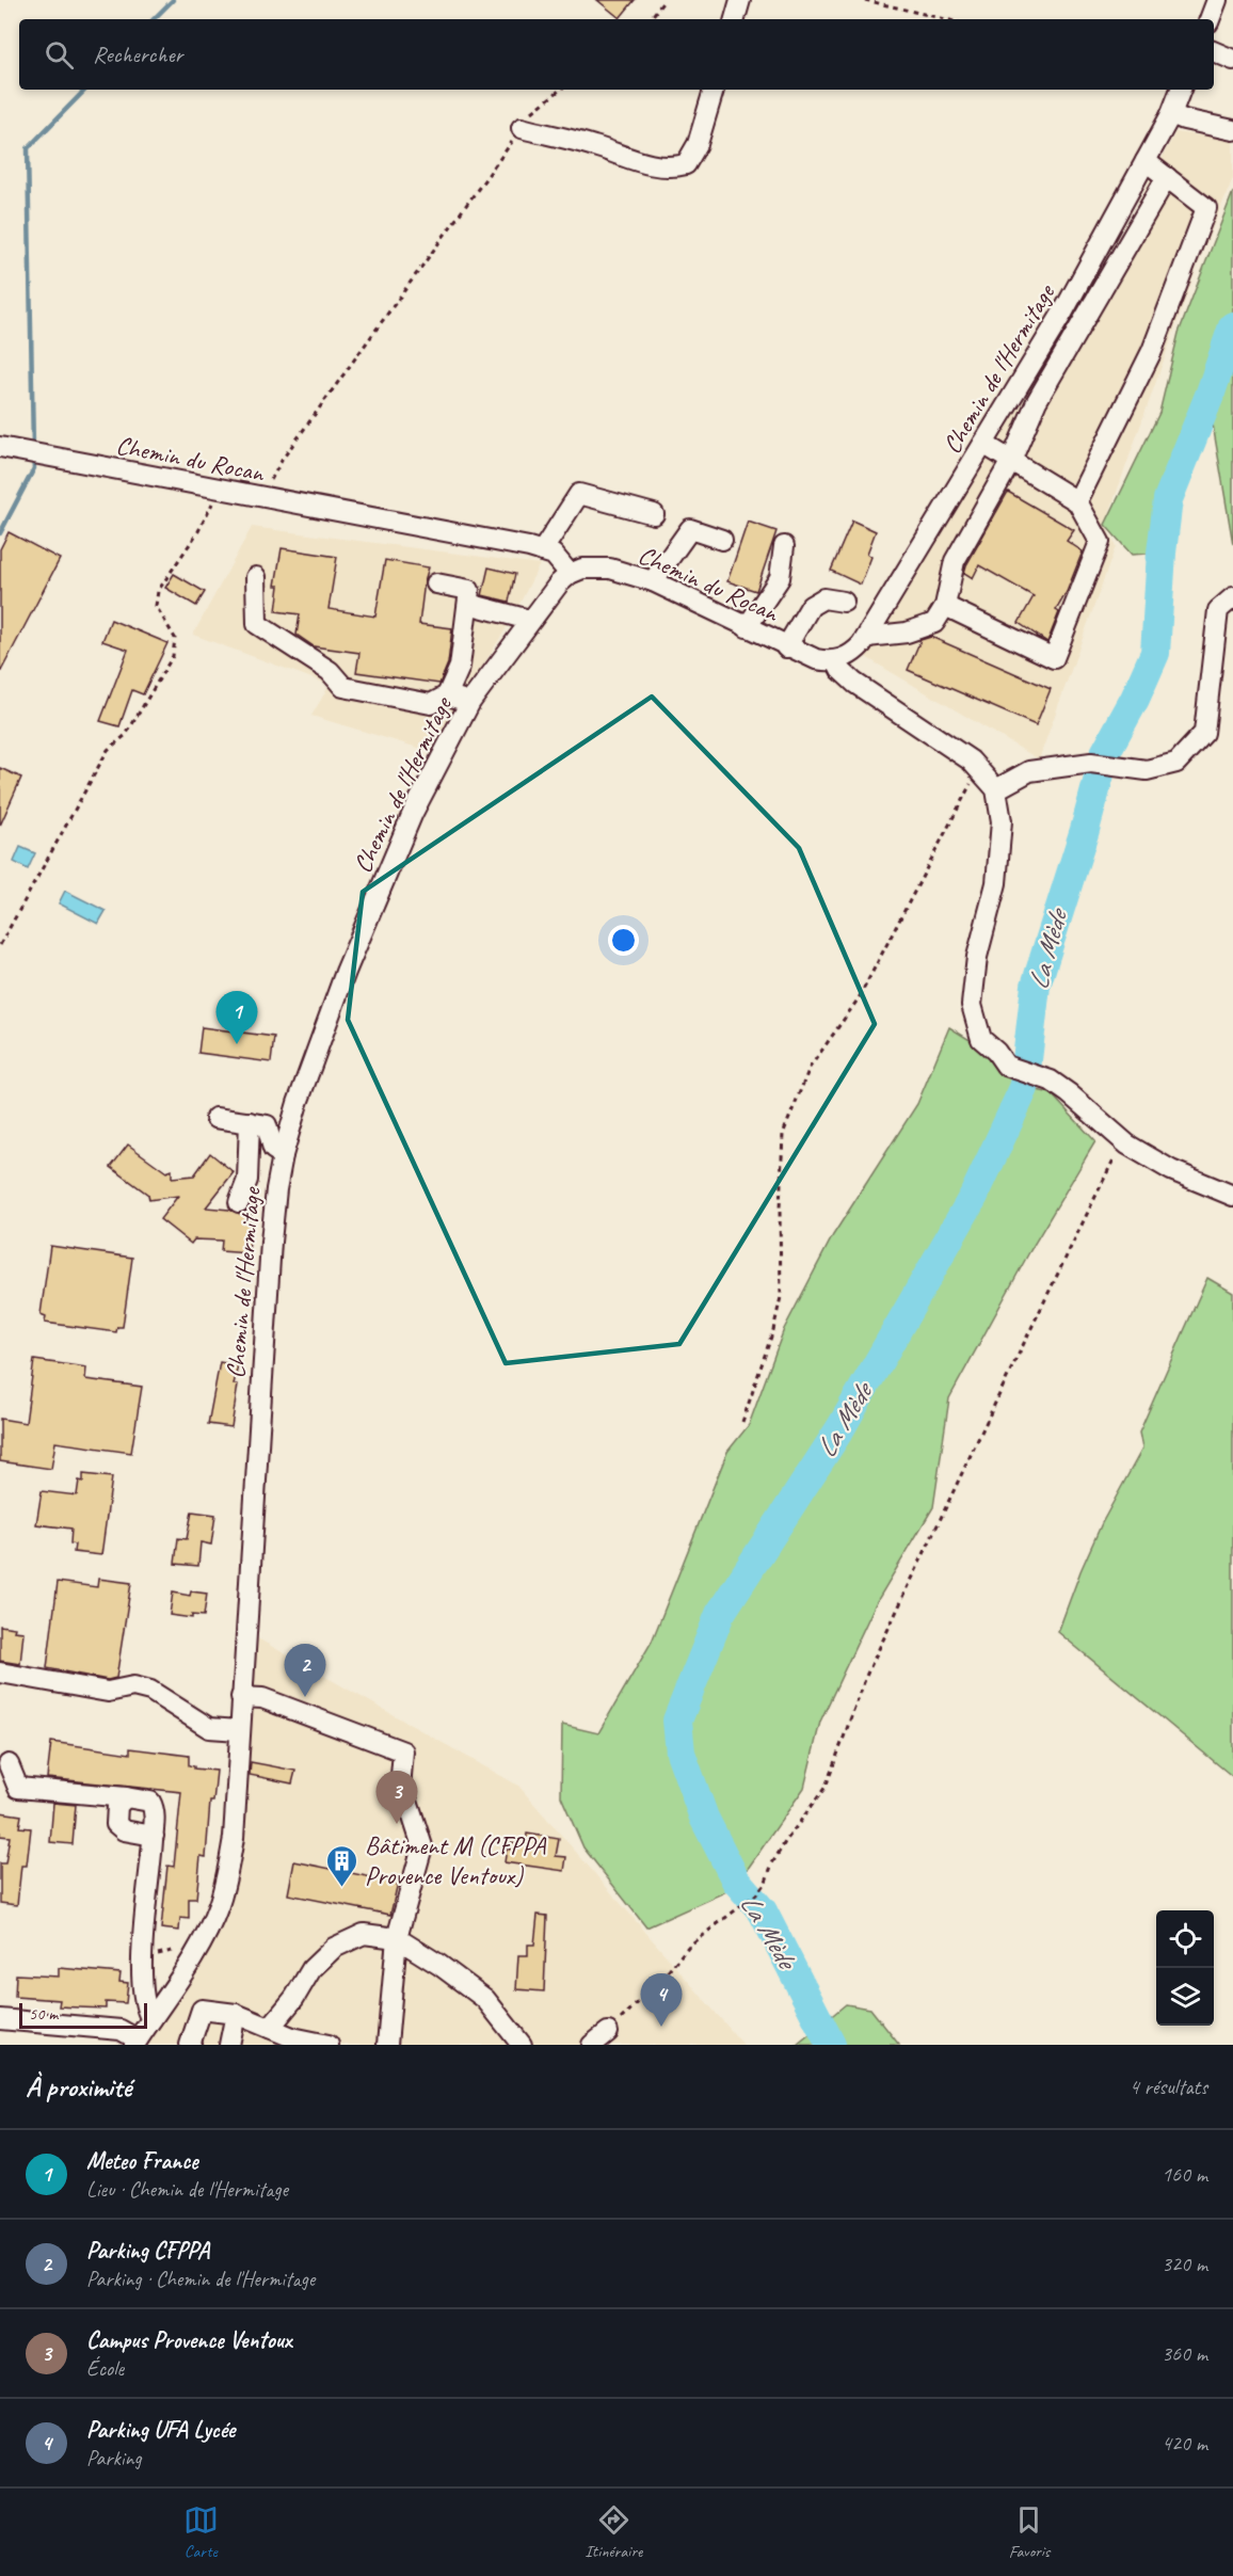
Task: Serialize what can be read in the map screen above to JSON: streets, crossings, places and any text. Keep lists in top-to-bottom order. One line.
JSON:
{"streets":{"street":["Chemin de l'Hermitage","Chemin du Rocan"]},"crossings":[["Chemin de l'Hermitage","Chemin du Rocan"]],"water":["La Mède"],"places":{"building":["Bâtiment M (CFPPA Provence Ventoux)"]},"scale_bar":"50 m","page":{"search":"Rechercher","pins":["1","2","3","4"],"scale":"50 m","heading":["À proximité","4 résultats"],"list":[{"mark":"1","name":"Meteo France","note":"Lieu · Chemin de l'Hermitage","value":"160 m"},{"mark":"2","name":"Parking CFPPA","note":"Parking · Chemin de l'Hermitage","value":"320 m"},{"mark":"3","name":"Campus Provence Ventoux","note":"École","value":"360 m"},{"mark":"4","name":"Parking UFA Lycée","note":"Parking","value":"420 m"}],"nav":["Carte","Itinéraire","Favoris"]}}
